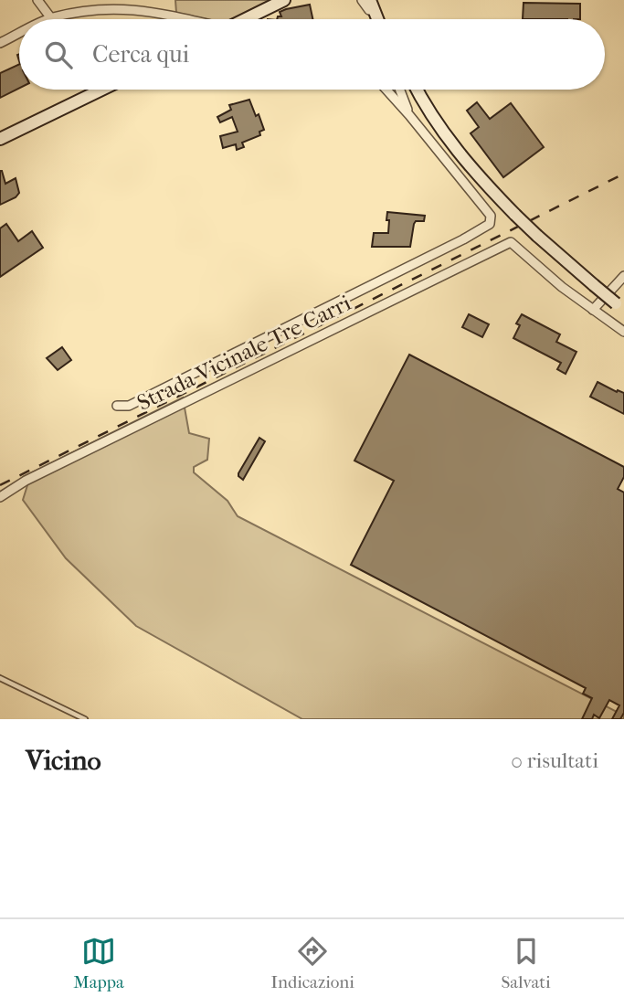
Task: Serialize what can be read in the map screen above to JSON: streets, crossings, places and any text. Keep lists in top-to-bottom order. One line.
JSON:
{"streets":{"street":["Strada Vicinale Tre Carri"]},"page":{"search":"Cerca qui","heading":["Vicino","0 risultati"],"nav":["Mappa","Indicazioni","Salvati"]}}
